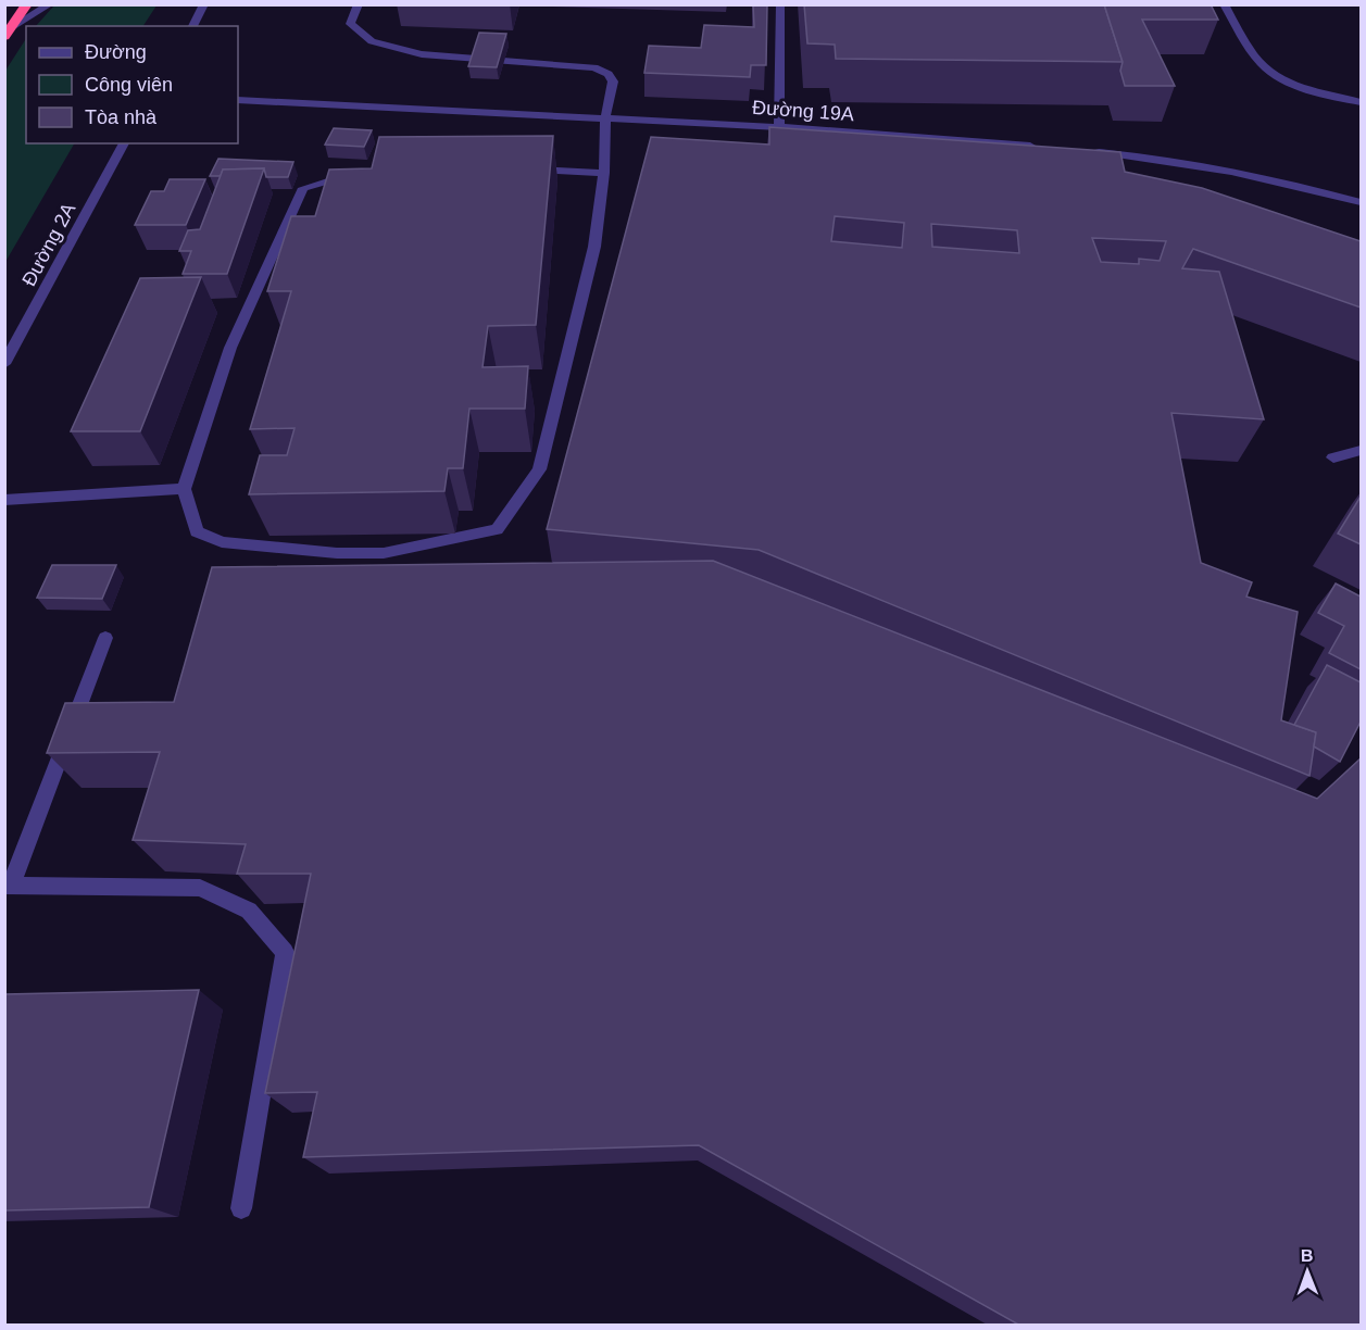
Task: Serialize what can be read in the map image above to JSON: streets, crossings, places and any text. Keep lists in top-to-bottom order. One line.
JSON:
{"streets":{"street":["Đường 19A","Đường 2A"]},"legend":["Đường","Công viên","Tòa nhà"],"north":"top"}
